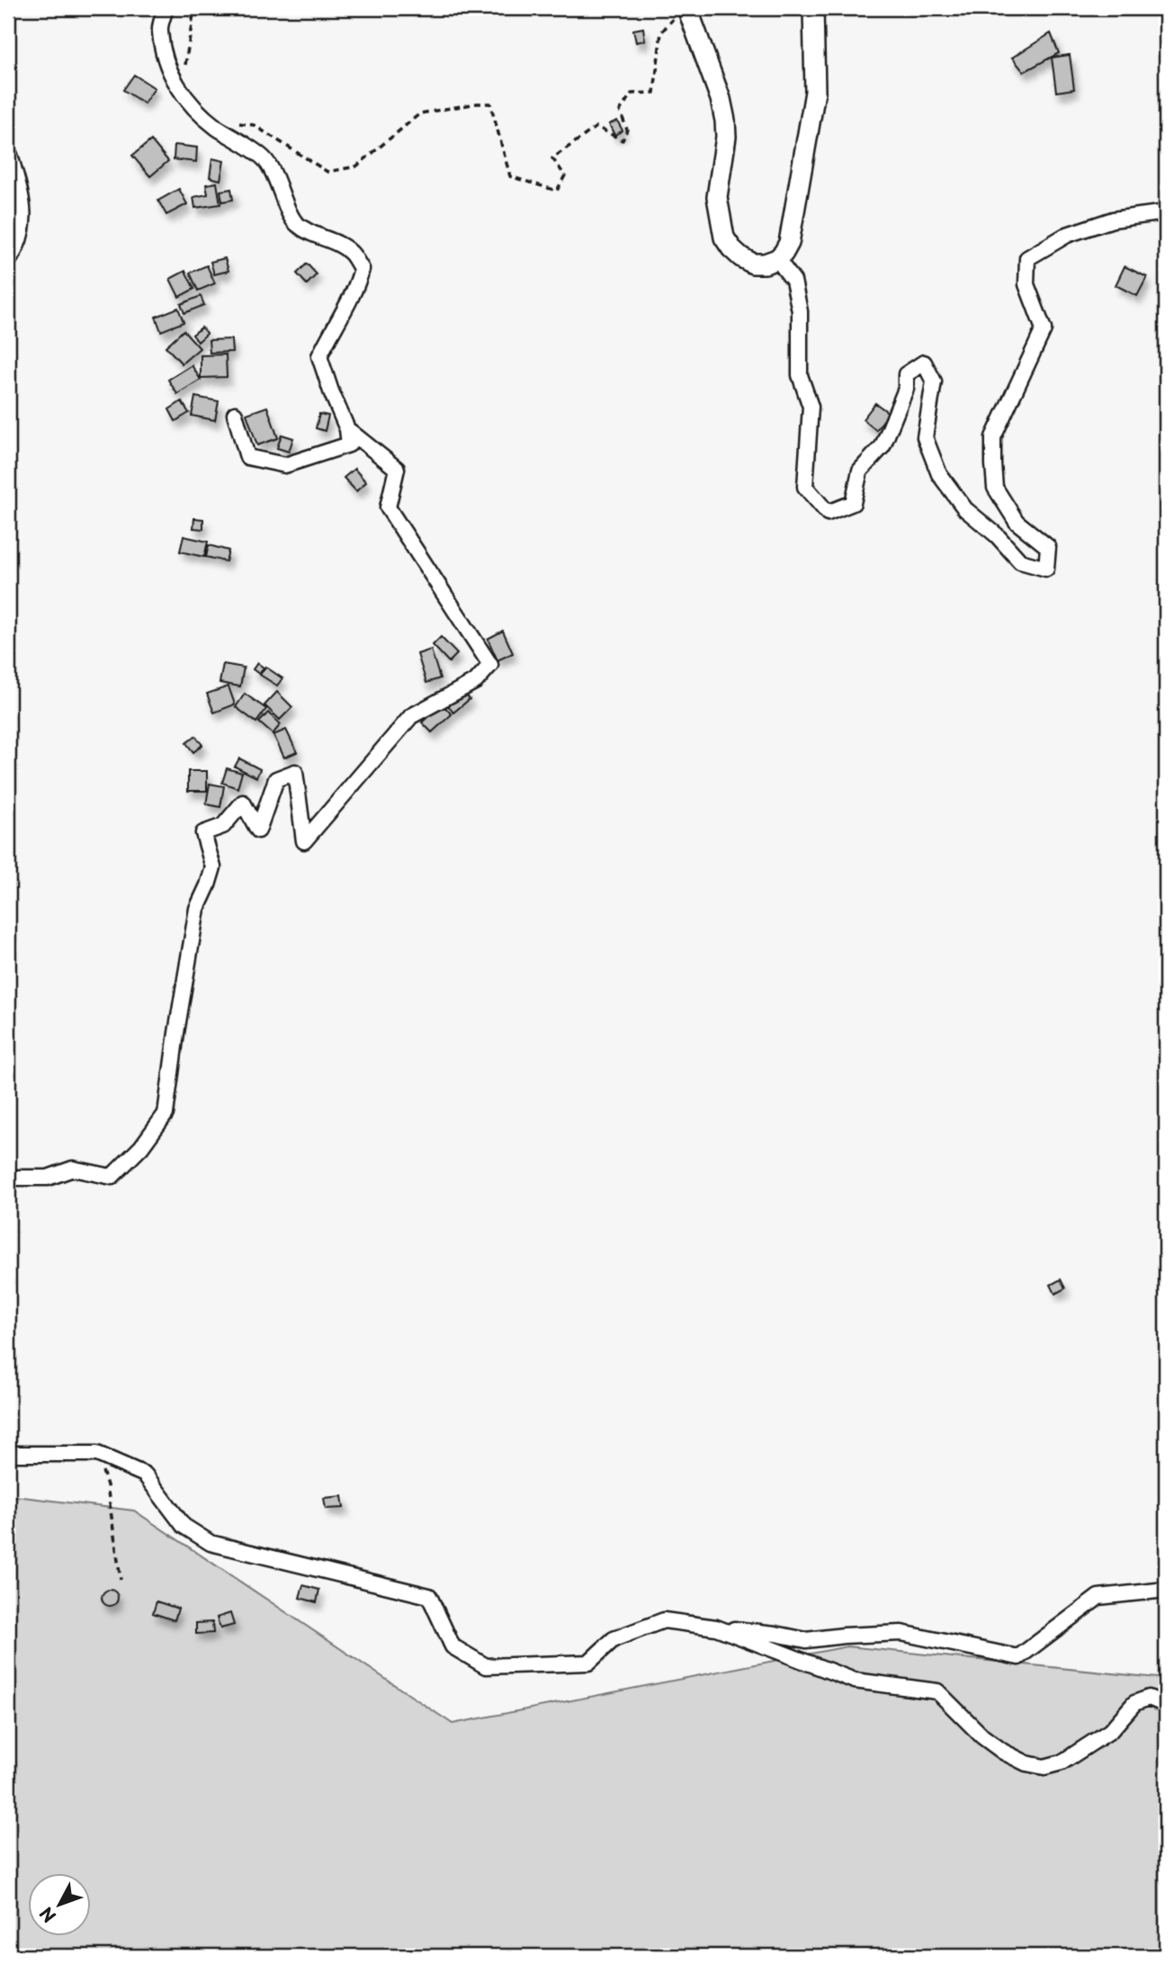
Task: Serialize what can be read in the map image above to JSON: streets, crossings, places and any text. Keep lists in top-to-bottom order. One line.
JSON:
{"north":"bottom left"}
